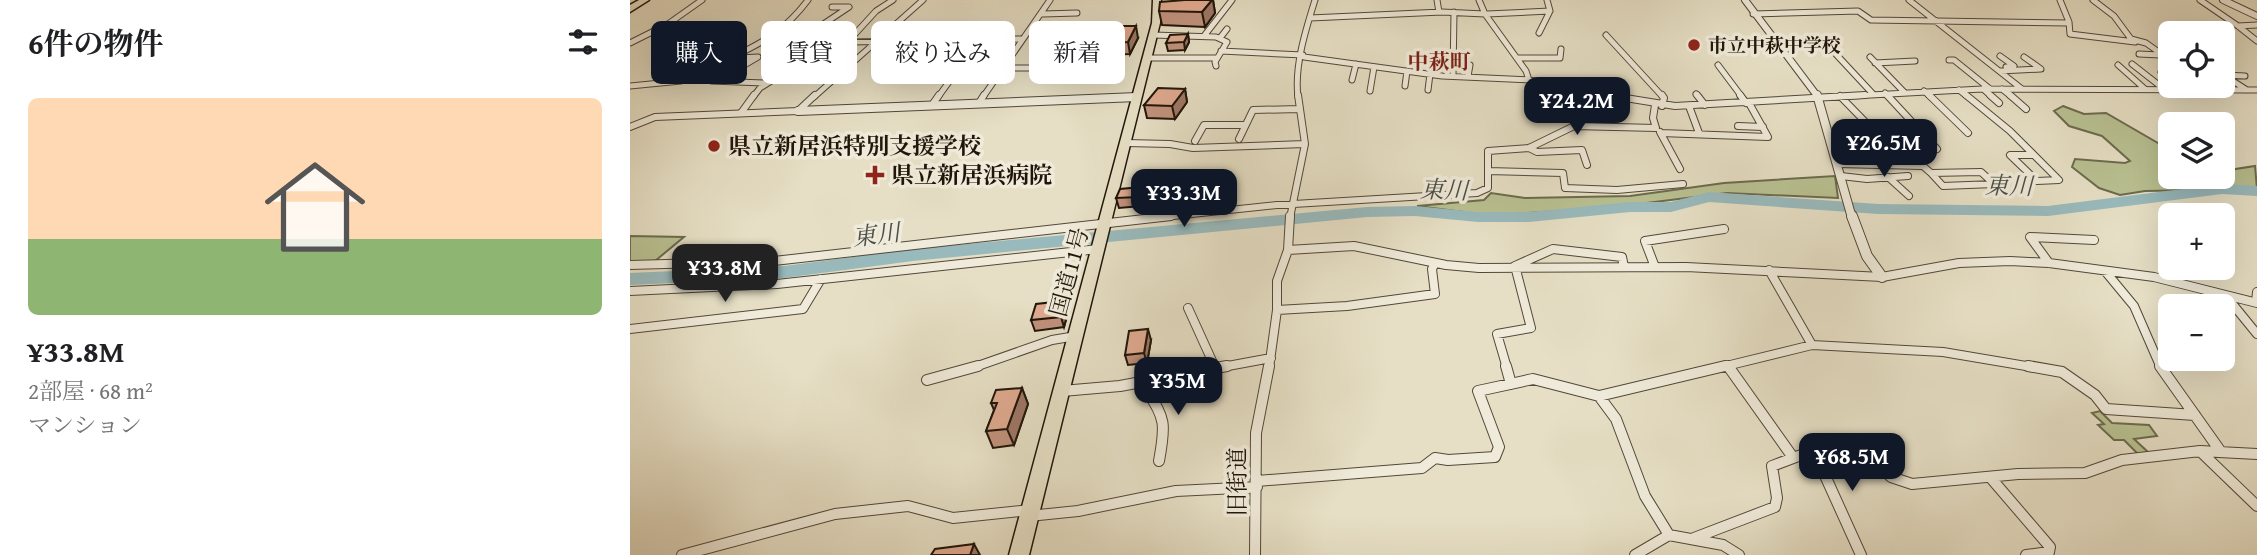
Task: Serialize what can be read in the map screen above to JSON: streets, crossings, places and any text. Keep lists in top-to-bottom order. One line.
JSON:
{"streets":{"highway":["国道11号"],"street":["旧街道"]},"districts":["中萩町"],"water":["東川"],"places":{"other":["市立中萩中学校","県立新居浜特別支援学校"],"health":["県立新居浜病院"]},"page":{"heading":"6件の物件","map_buttons":["+","−"],"chip":["購入","賃貸","絞り込み","新着"],"price":["¥24.2M","¥26.5M","¥33.3M","¥33.8M","¥35M","¥68.5M"],"list":[{"name":"¥33.8M","note":"2部屋 · 68 m² · マンション"}]}}
